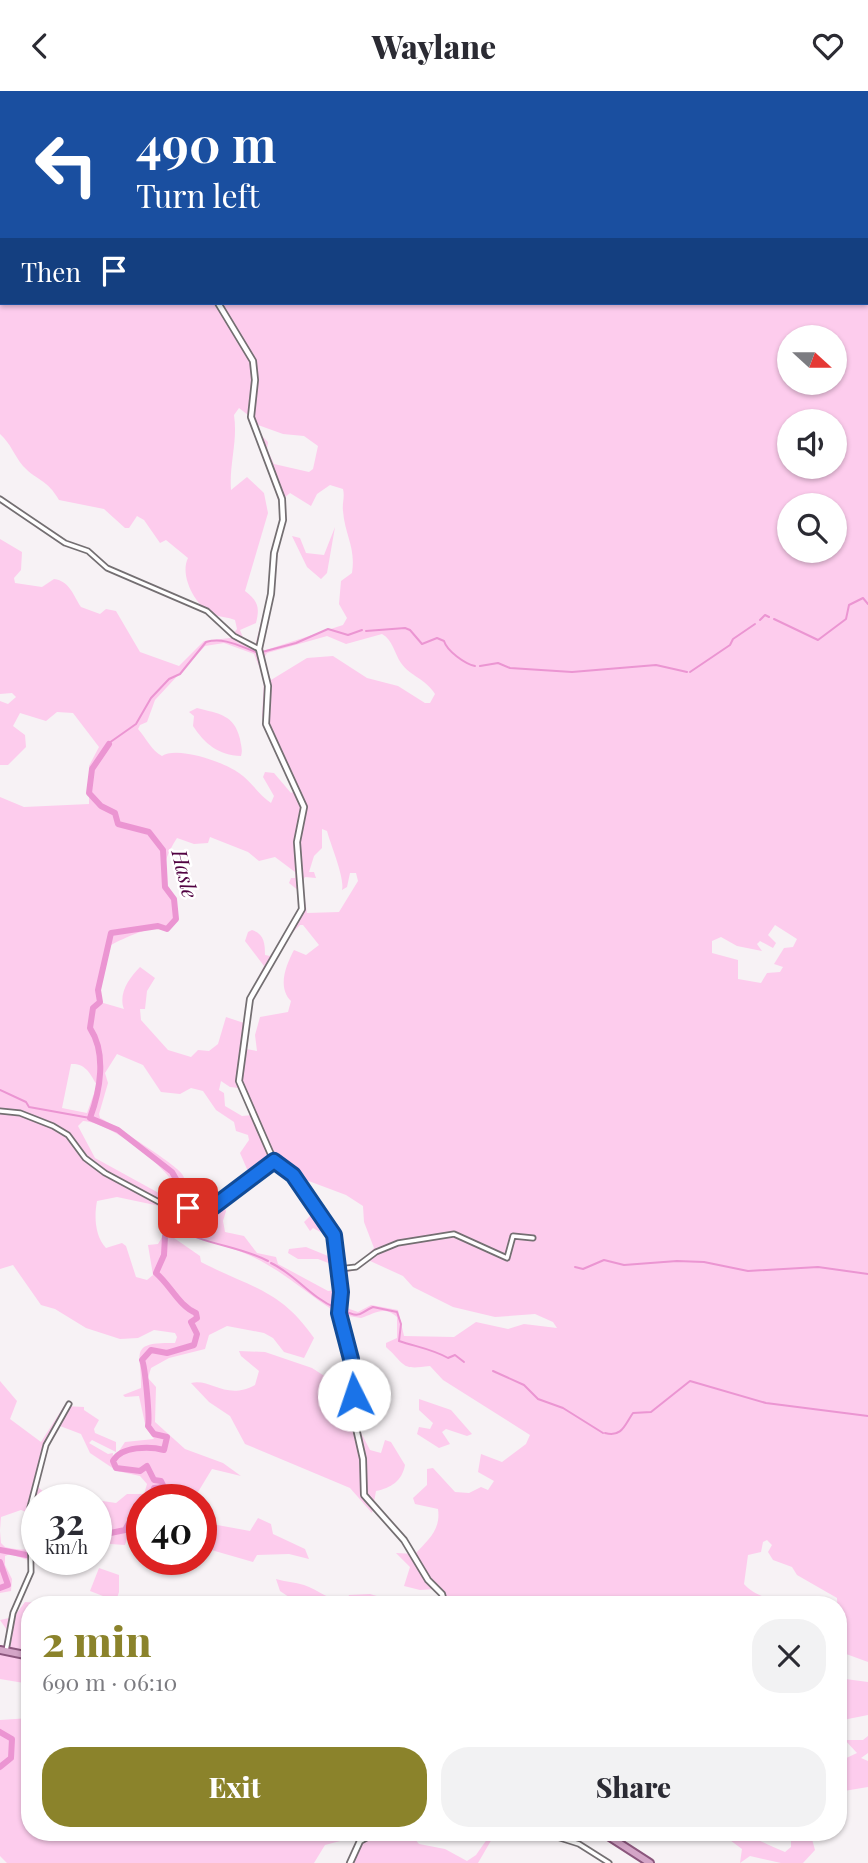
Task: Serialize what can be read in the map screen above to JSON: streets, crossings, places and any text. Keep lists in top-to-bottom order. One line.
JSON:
{"water":["Hasle"],"north":"right","page":{"header":"Waylane","turn":["490 m","Turn left"],"then":"Then","speed":"32 km/h","limit":"40","heading":["2 min","690 m · 06:10"],"buttons":["Exit","Share"]}}
